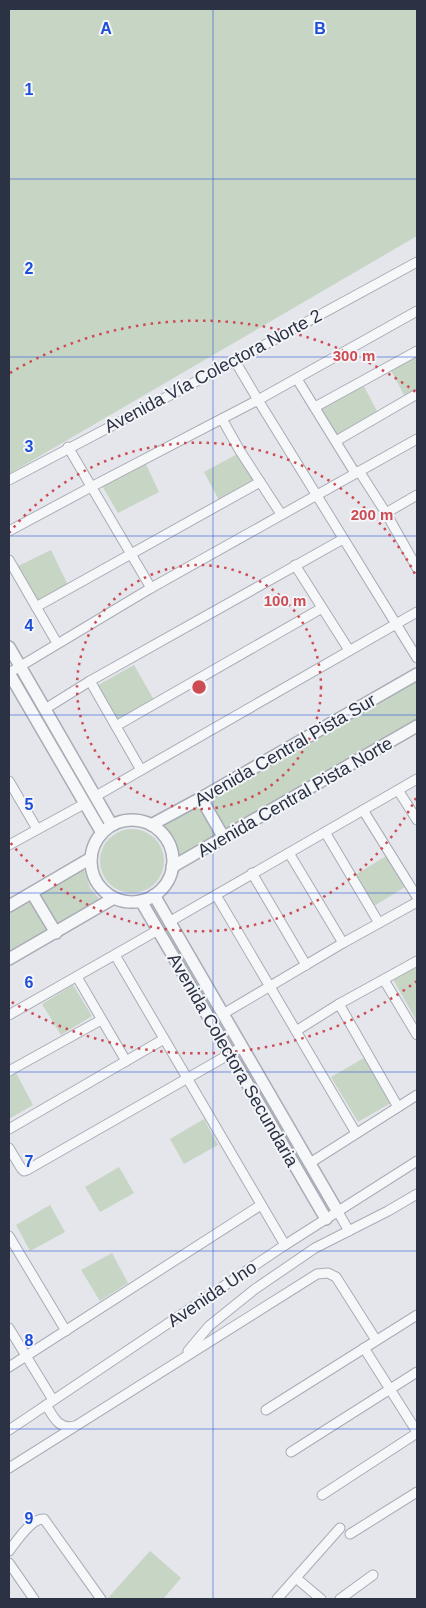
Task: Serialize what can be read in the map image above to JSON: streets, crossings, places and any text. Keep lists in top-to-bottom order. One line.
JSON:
{"streets":{"street":["Avenida Vía Colectora Norte 2","Avenida Central Pista Sur","Avenida Central Pista Norte","Avenida Colectora Secundaria","Avenida Uno"]},"crossings":[["Avenida Central Pista Sur","Avenida Central Pista Norte"],["Avenida Central Pista Sur","Avenida Colectora Secundaria"],["Avenida Central Pista Norte","Avenida Colectora Secundaria"],["Avenida Colectora Secundaria","Avenida Uno"]],"grid":{"columns":["A","B"],"rows":["1","2","3","4","5","6","7","8","9"]},"rings":["300 m","200 m","100 m"]}
